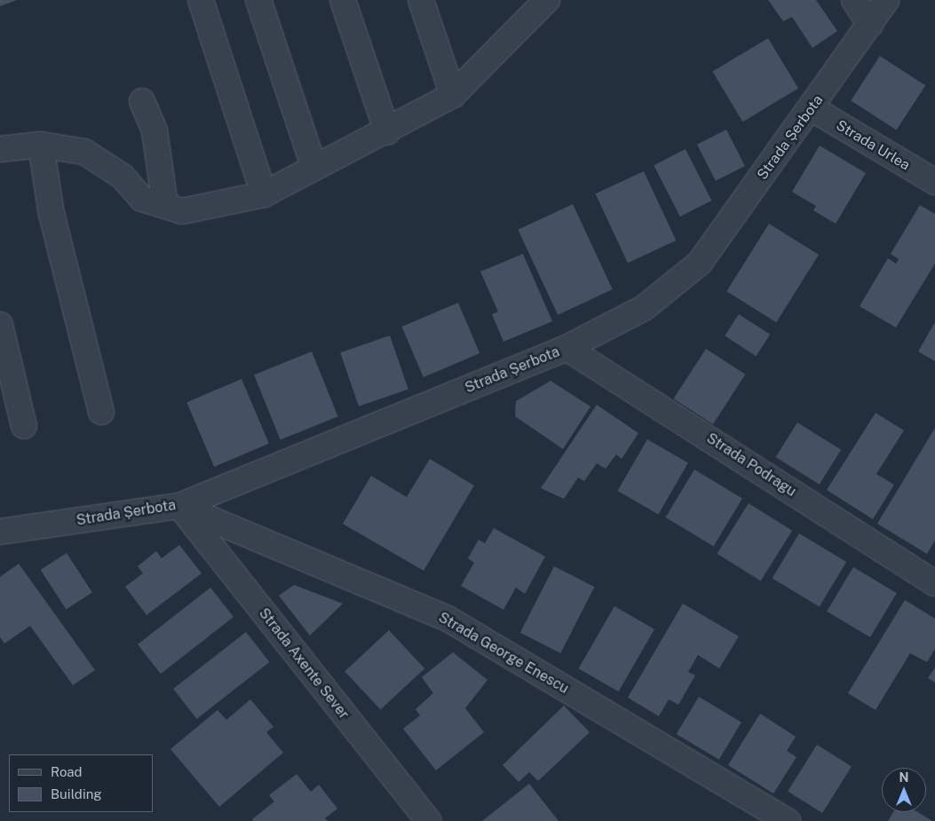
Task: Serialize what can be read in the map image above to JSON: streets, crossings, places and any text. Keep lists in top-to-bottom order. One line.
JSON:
{"streets":{"street":["Strada Șerbota","Strada Urlea","Strada Podragu","Strada George Enescu","Strada Axente Sever"]},"crossings":[["Strada Șerbota","Strada Urlea"],["Strada Șerbota","Strada Podragu"],["Strada Șerbota","Strada George Enescu"],["Strada Șerbota","Strada Axente Sever"],["Strada George Enescu","Strada Axente Sever"]],"legend":["Road","Building"],"north":"top"}
